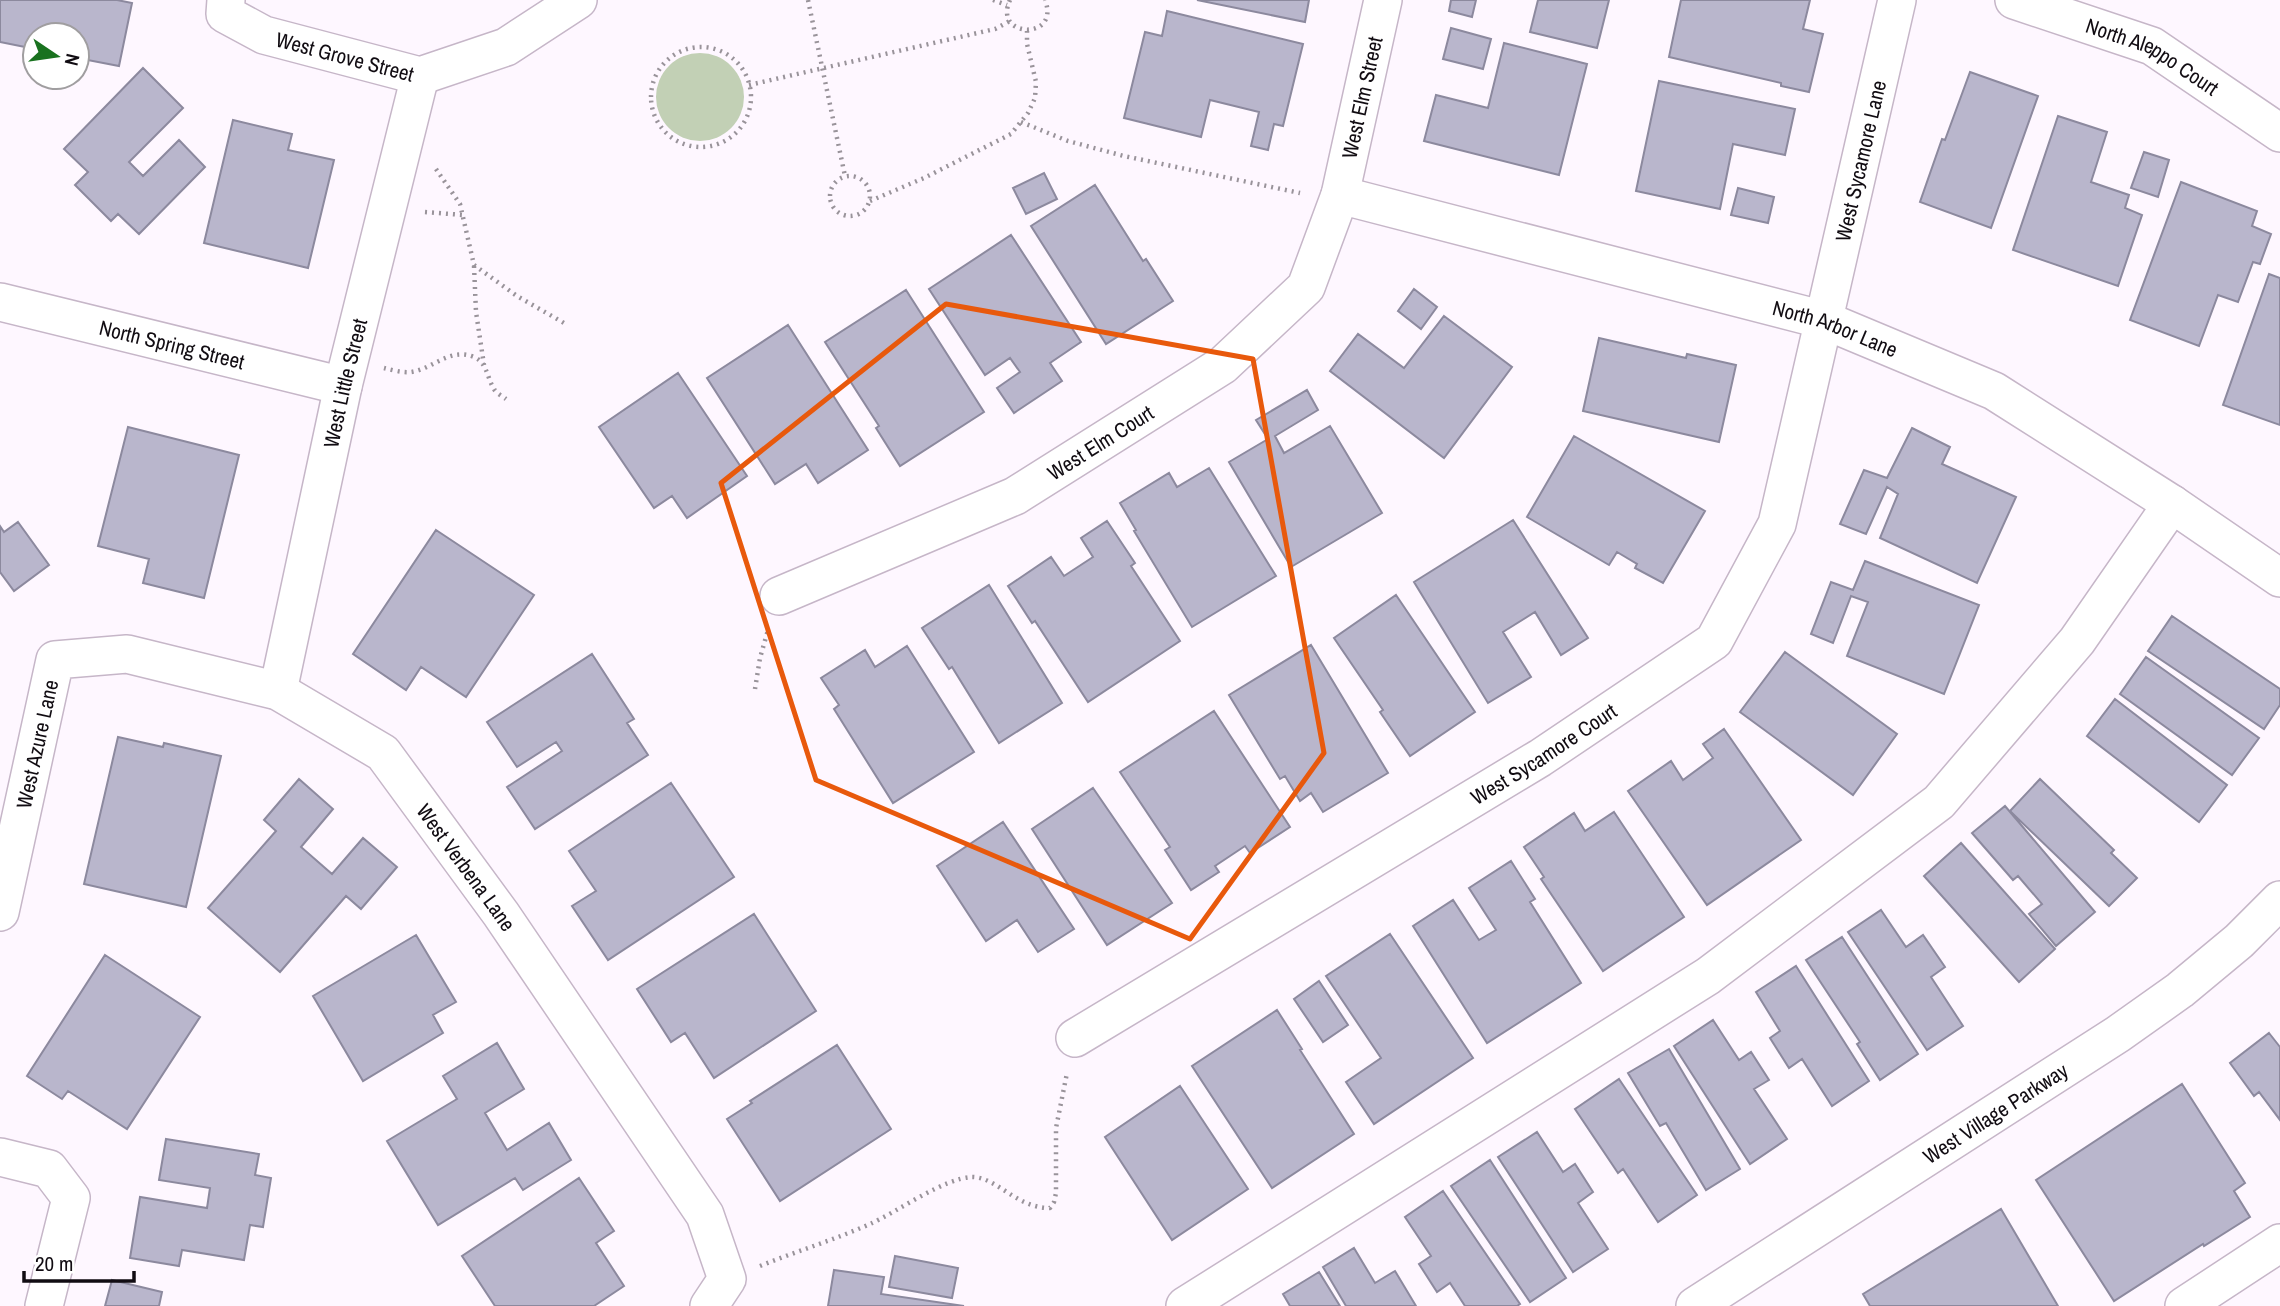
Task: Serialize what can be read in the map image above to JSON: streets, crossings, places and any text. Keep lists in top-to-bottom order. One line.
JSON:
{"streets":{"street":["West Grove Street","North Aleppo Court","West Elm Street","West Sycamore Lane","North Arbor Lane","North Spring Street","West Little Street","West Elm Court","West Azure Lane","West Sycamore Court","West Verbena Lane","West Village Parkway"]},"crossings":[["West Grove Street","West Little Street"],["West Elm Street","North Arbor Lane"],["West Elm Street","West Elm Court"],["West Sycamore Lane","North Arbor Lane"],["West Sycamore Lane","West Sycamore Court"],["North Arbor Lane","West Elm Court"],["North Arbor Lane","West Sycamore Court"],["North Spring Street","West Little Street"],["West Little Street","West Verbena Lane"],["West Azure Lane","West Verbena Lane"]],"scale_bar":"20 m","north":"right"}
